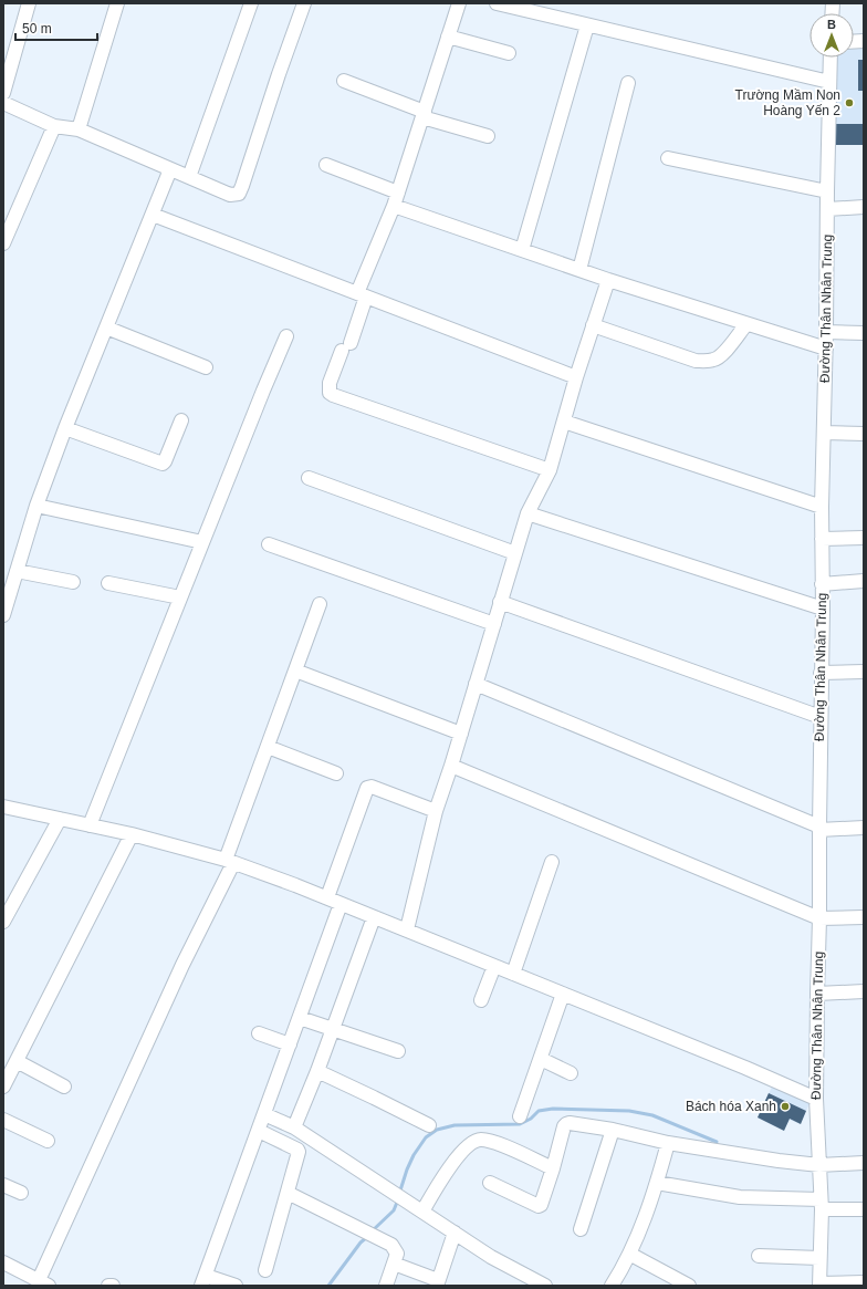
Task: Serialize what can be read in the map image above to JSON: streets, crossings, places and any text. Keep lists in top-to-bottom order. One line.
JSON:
{"streets":{"street":["Đường Thân Nhân Trung"]},"places":["Trường Mầm Non Hoàng Yến 2","Bách hóa Xanh"],"scale_bar":"50 m","north":"top"}
